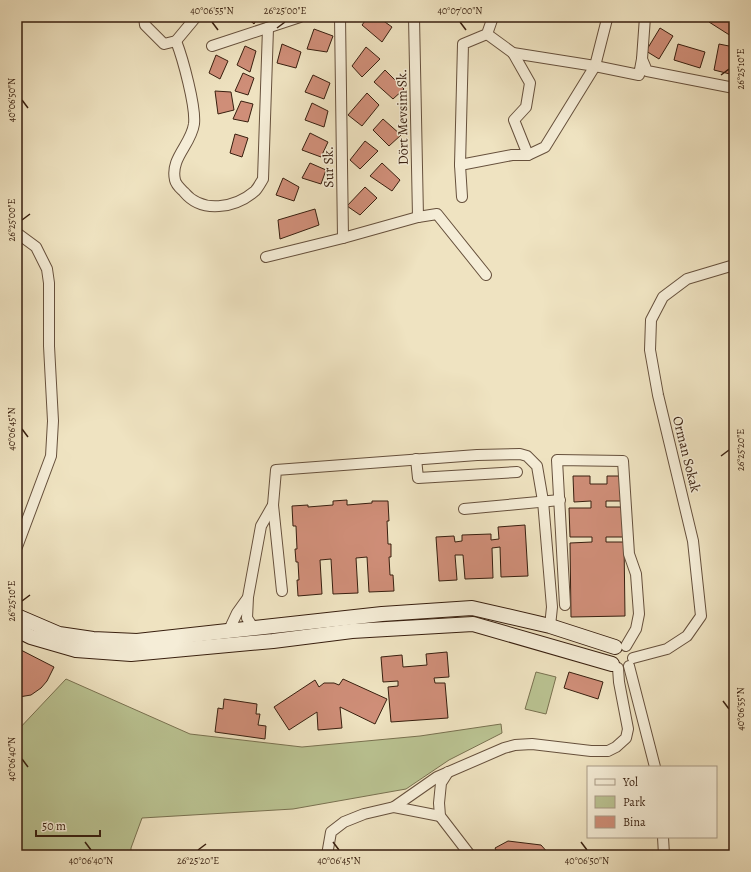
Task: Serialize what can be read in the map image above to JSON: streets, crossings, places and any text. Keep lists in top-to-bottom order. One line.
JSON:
{"streets":{"street":["Dört Mevsim Sk.","Sur Sk.","Orman Sokak"]},"legend":["Yol","Park","Bina"],"scale_bar":"50 m","coordinates":["40°06'55\"N","26°25'00\"E","40°07'00\"N","26°25'10\"E","40°06'50\"N","40°06'45\"N","26°25'20\"E","40°06'40\"N"]}
